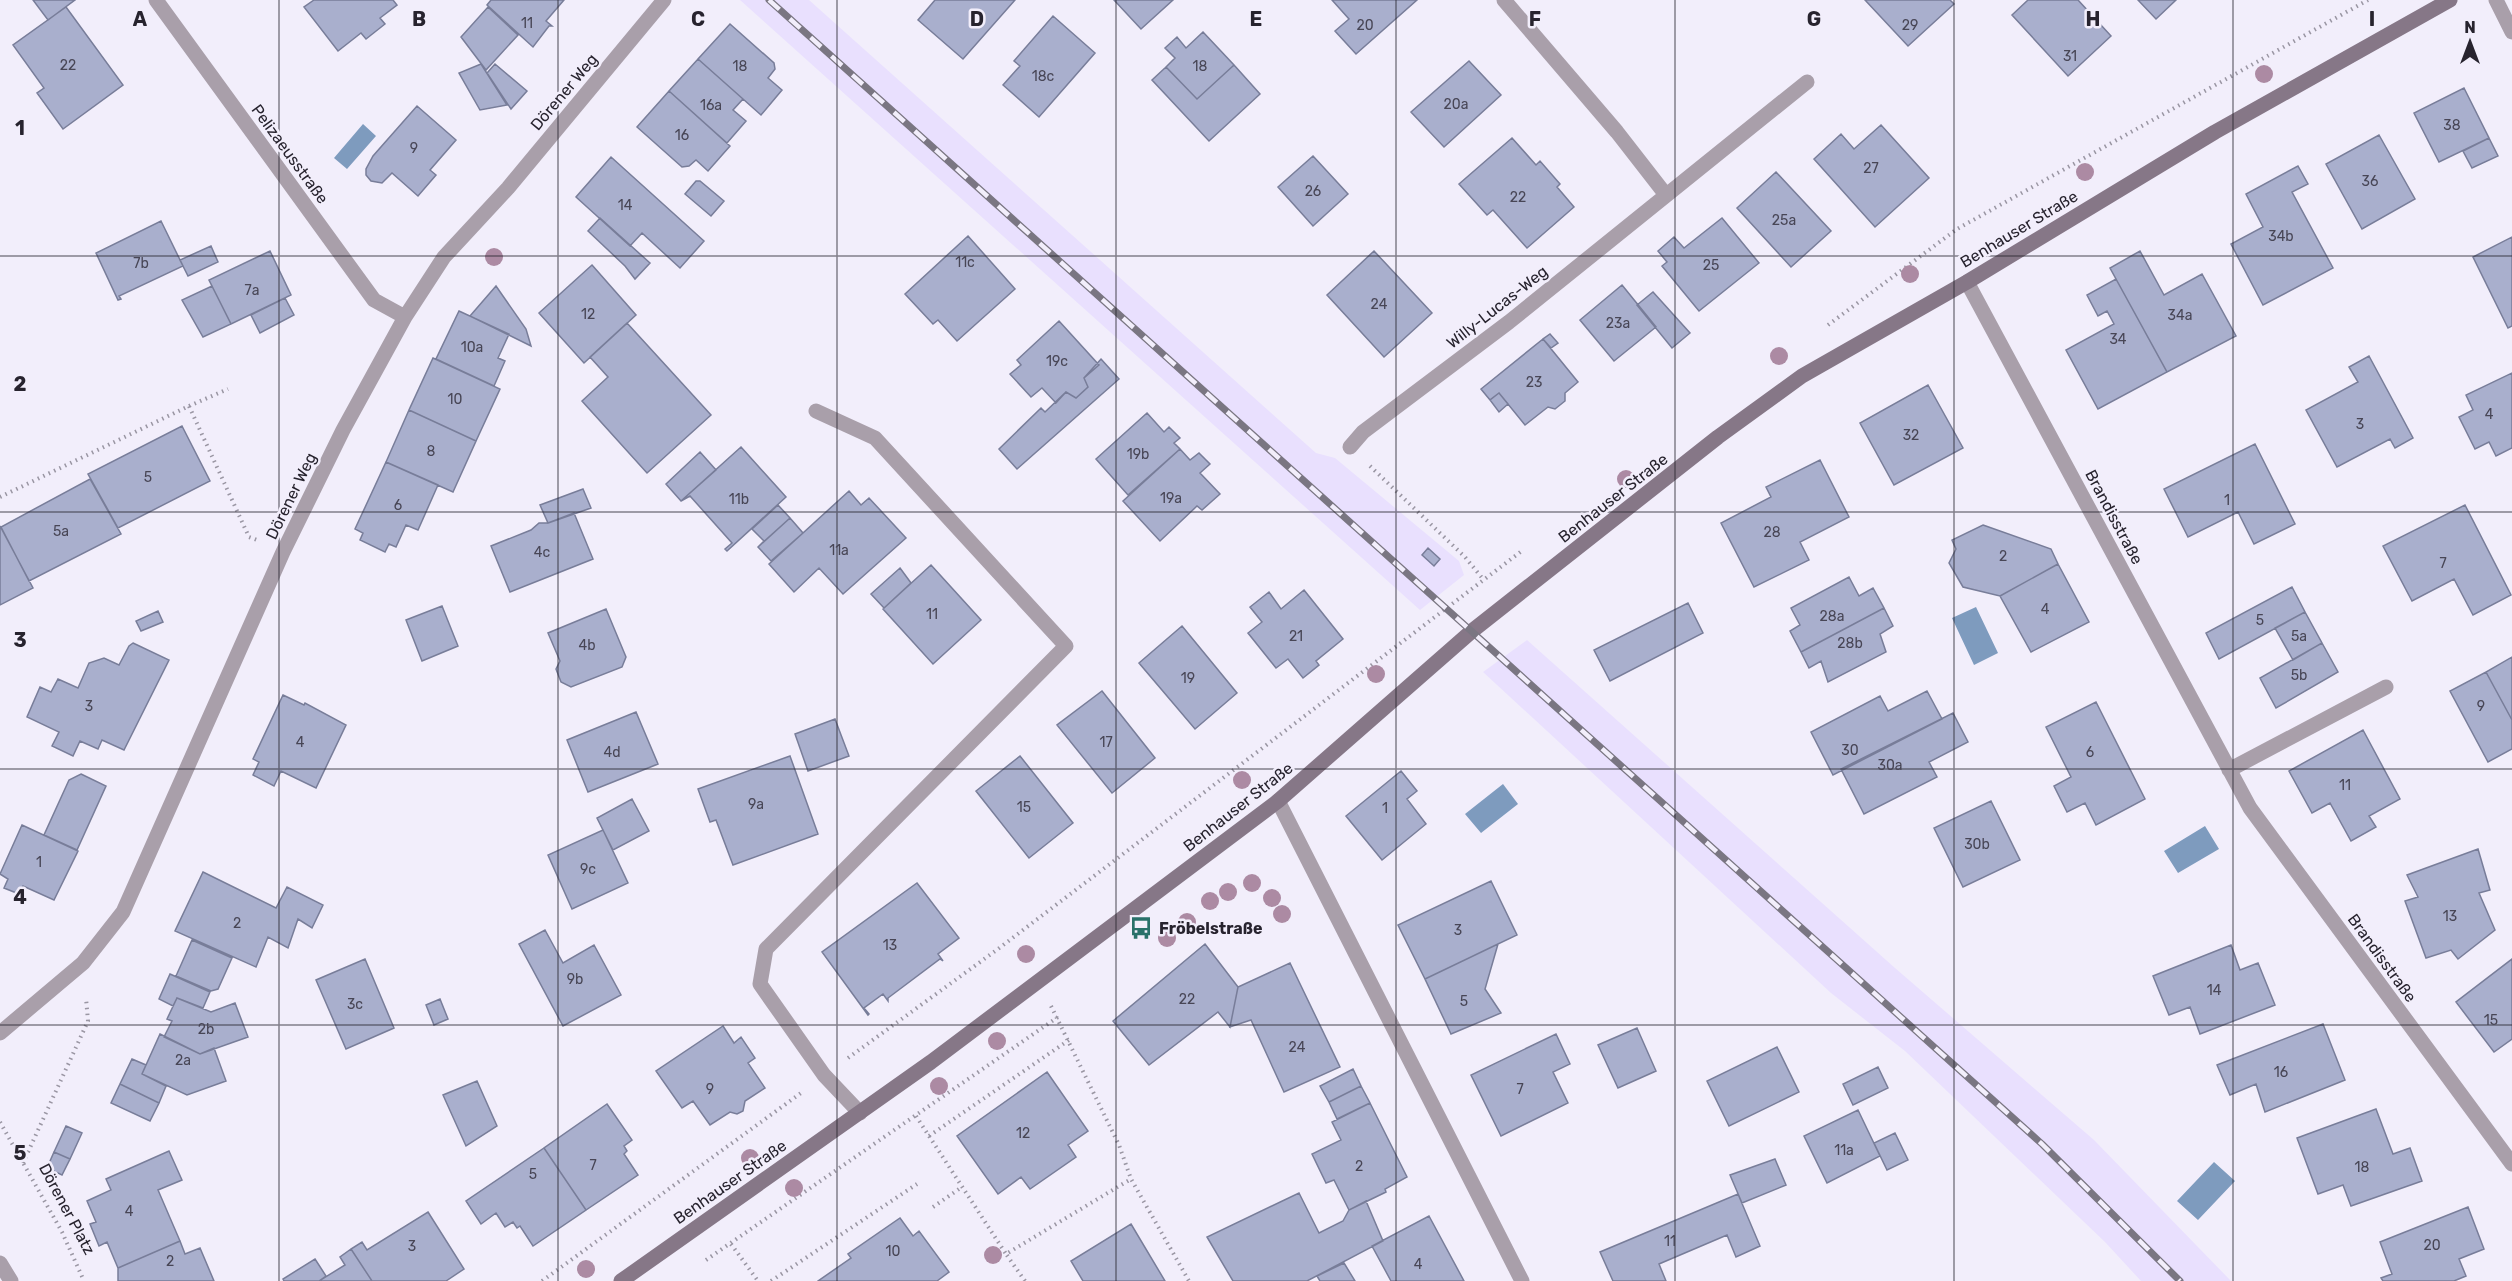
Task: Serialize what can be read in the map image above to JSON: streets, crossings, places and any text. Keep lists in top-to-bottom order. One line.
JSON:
{"streets":{"main road":["Benhauser Straße"],"street":["Dörener Weg","Pelizaeusstraße","Willy-Lucas-Weg","Brandisstraße"],"path":["Dörener Platz"]},"crossings":[["Dörener Weg","Pelizaeusstraße"],["Benhauser Straße","Brandisstraße"]],"places":{"bus stop":["Fröbelstraße"]},"house_numbers":["11","20","29","31","22","18","18","18c","20a","16a","38","16","9","27","36","26","22","14","25a","34b","11c","7b","25","7a","24","12","34a","23a","34","10a","19c","23","10","4","3","32","8","19b","5","19a","11b","1","6","5a","28","11a","4c","2","7","4","11","28a","5","21","5a","28b","4b","5b","19","3","9","4","17","30","4d","6","30a","11","9a","15","1","30b","1","9c","13","2","3","13","9b","14","22","5","3c","15","2b","24","2a","16","9","7","12","11a","7","2","18","5","4","11","20","3","10","2","4"],"north":"top","grid":{"columns":["A","B","C","D","E","F","G","H","I"],"rows":["1","2","3","4","5"]}}
